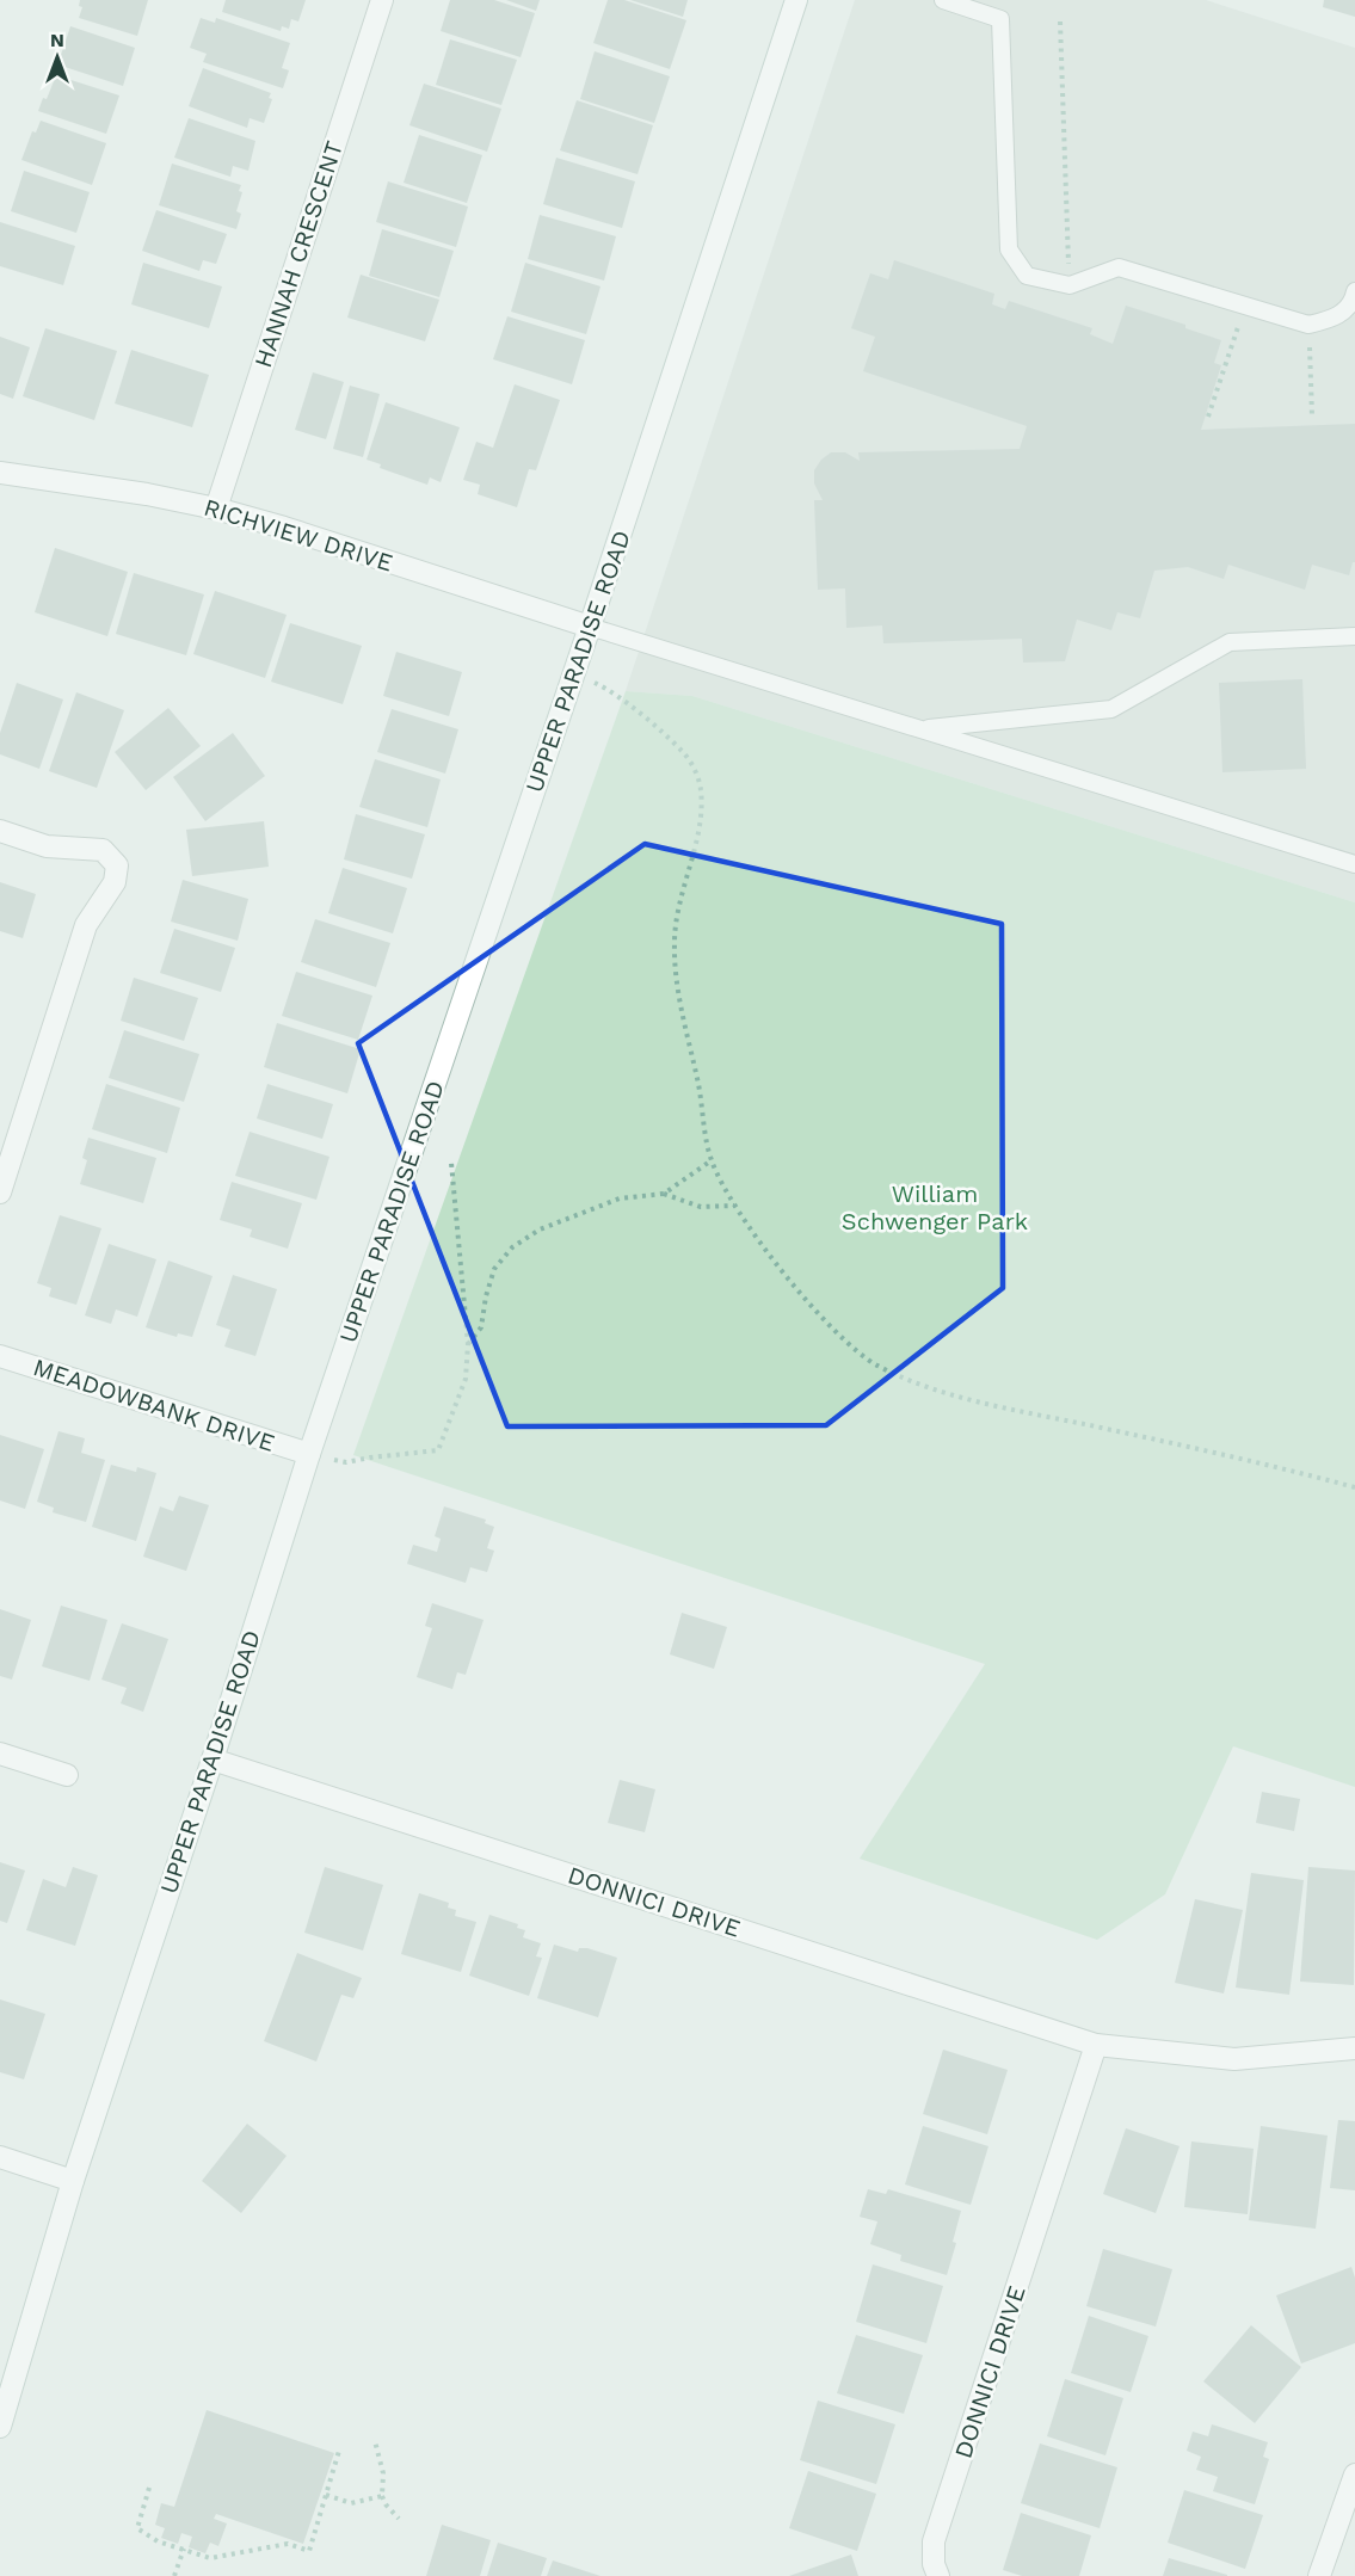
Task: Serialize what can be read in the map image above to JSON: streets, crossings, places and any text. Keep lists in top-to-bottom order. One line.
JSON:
{"streets":{"street":["HANNAH CRESCENT","RICHVIEW DRIVE","UPPER PARADISE ROAD","MEADOWBANK DRIVE","DONNICI DRIVE"]},"crossings":[["HANNAH CRESCENT","RICHVIEW DRIVE"],["RICHVIEW DRIVE","UPPER PARADISE ROAD"],["UPPER PARADISE ROAD","MEADOWBANK DRIVE"],["UPPER PARADISE ROAD","DONNICI DRIVE"]],"parks":["William Schwenger Park"],"north":"top"}
